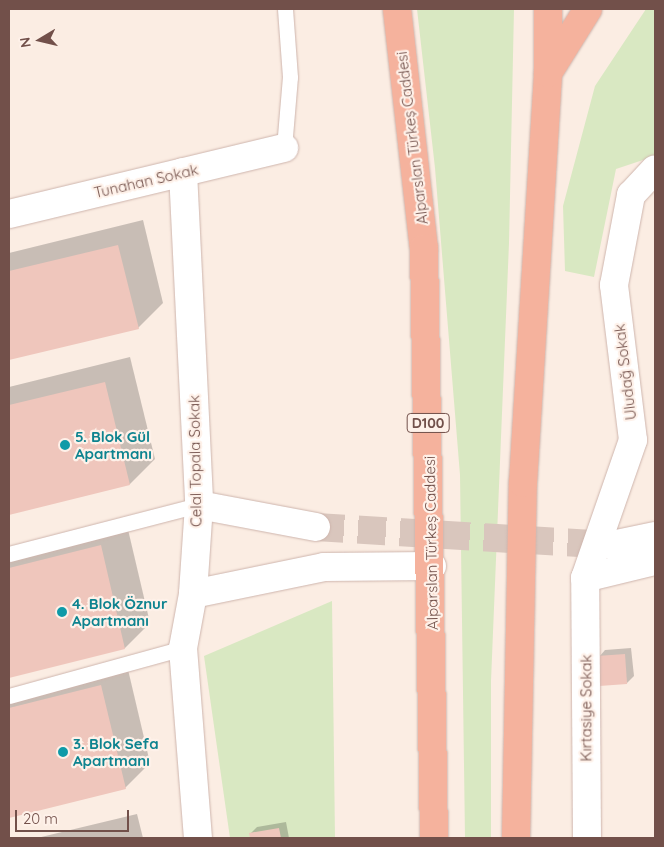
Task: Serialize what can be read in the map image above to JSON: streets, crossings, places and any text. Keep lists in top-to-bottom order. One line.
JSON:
{"streets":{"highway":["Alparslan Türkeş Caddesi","D100"],"street":["Tunahan Sokak","Uludağ Sokak","Celal Topala Sokak","Kırtasiye Sokak"]},"crossings":[["Tunahan Sokak","Celal Topala Sokak"],["Uludağ Sokak","Kırtasiye Sokak"]],"places":["5. Blok Gül Apartmanı","4. Blok Öznur Apartmanı","3. Blok Sefa Apartmanı"],"scale_bar":"20 m","north":"left"}
